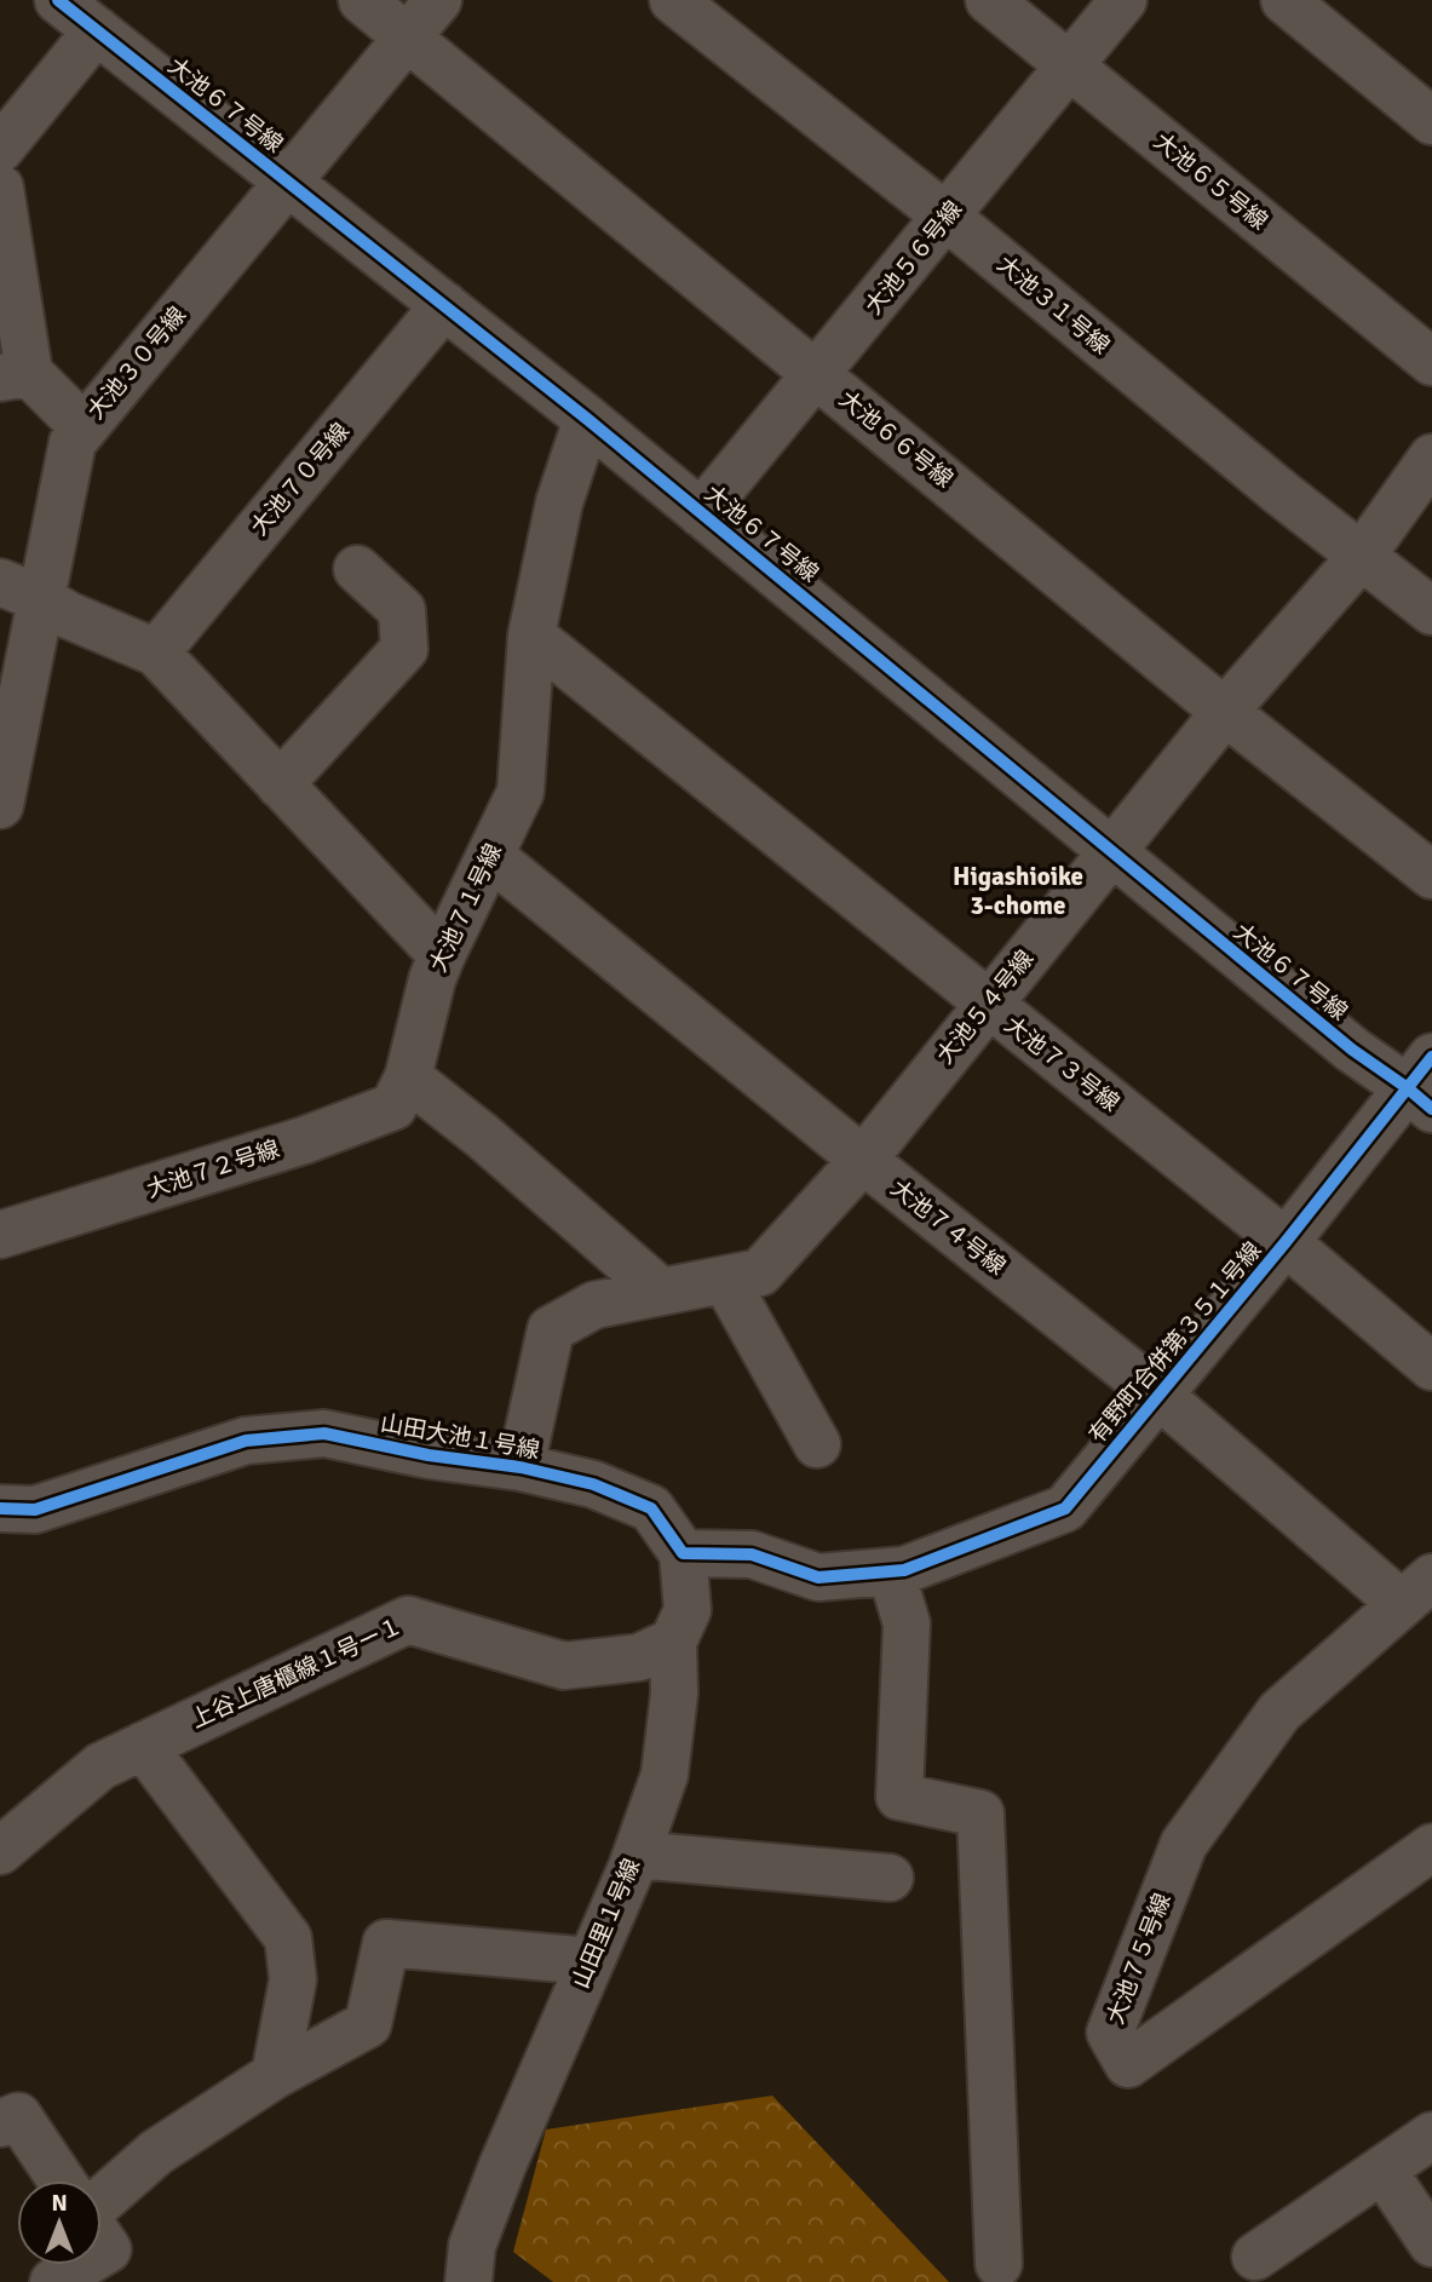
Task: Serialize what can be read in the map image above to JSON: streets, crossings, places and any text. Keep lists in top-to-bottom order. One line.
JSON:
{"streets":{"street":["大池６７号線","大池６５号線","大池５６号線","大池３１号線","大池３０号線","大池６６号線","大池７０号線","大池７１号線","大池５４号線","大池７３号線","大池７２号線","大池７４号線","有野町合併第３５１号線","山田大池１号線","上谷上唐櫃線１号ー１","山田里１号線","大池７５号線"]},"crossings":[["大池６７号線","大池５６号線"],["大池６７号線","大池３０号線"],["大池６７号線","大池７０号線"],["大池６７号線","大池７１号線"],["大池６７号線","大池５４号線"],["大池６７号線","有野町合併第３５１号線"],["大池６５号線","大池５６号線"],["大池５６号線","大池３１号線"],["大池５６号線","大池６６号線"],["大池３１号線","大池５４号線"],["大池３０号線","大池６６号線"],["大池６６号線","大池５４号線"],["大池７１号線","大池７３号線"],["大池７１号線","大池７２号線"],["大池７１号線","大池７４号線"],["大池５４号線","大池７３号線"],["大池５４号線","大池７４号線"],["大池５４号線","山田大池１号線"],["大池７３号線","有野町合併第３５１号線"],["大池７４号線","有野町合併第３５１号線"],["大池７４号線","大池７５号線"],["山田大池１号線","山田里１号線"],["上谷上唐櫃線１号ー１","山田里１号線"]],"districts":["Higashioike 3-chome"],"north":"top"}
